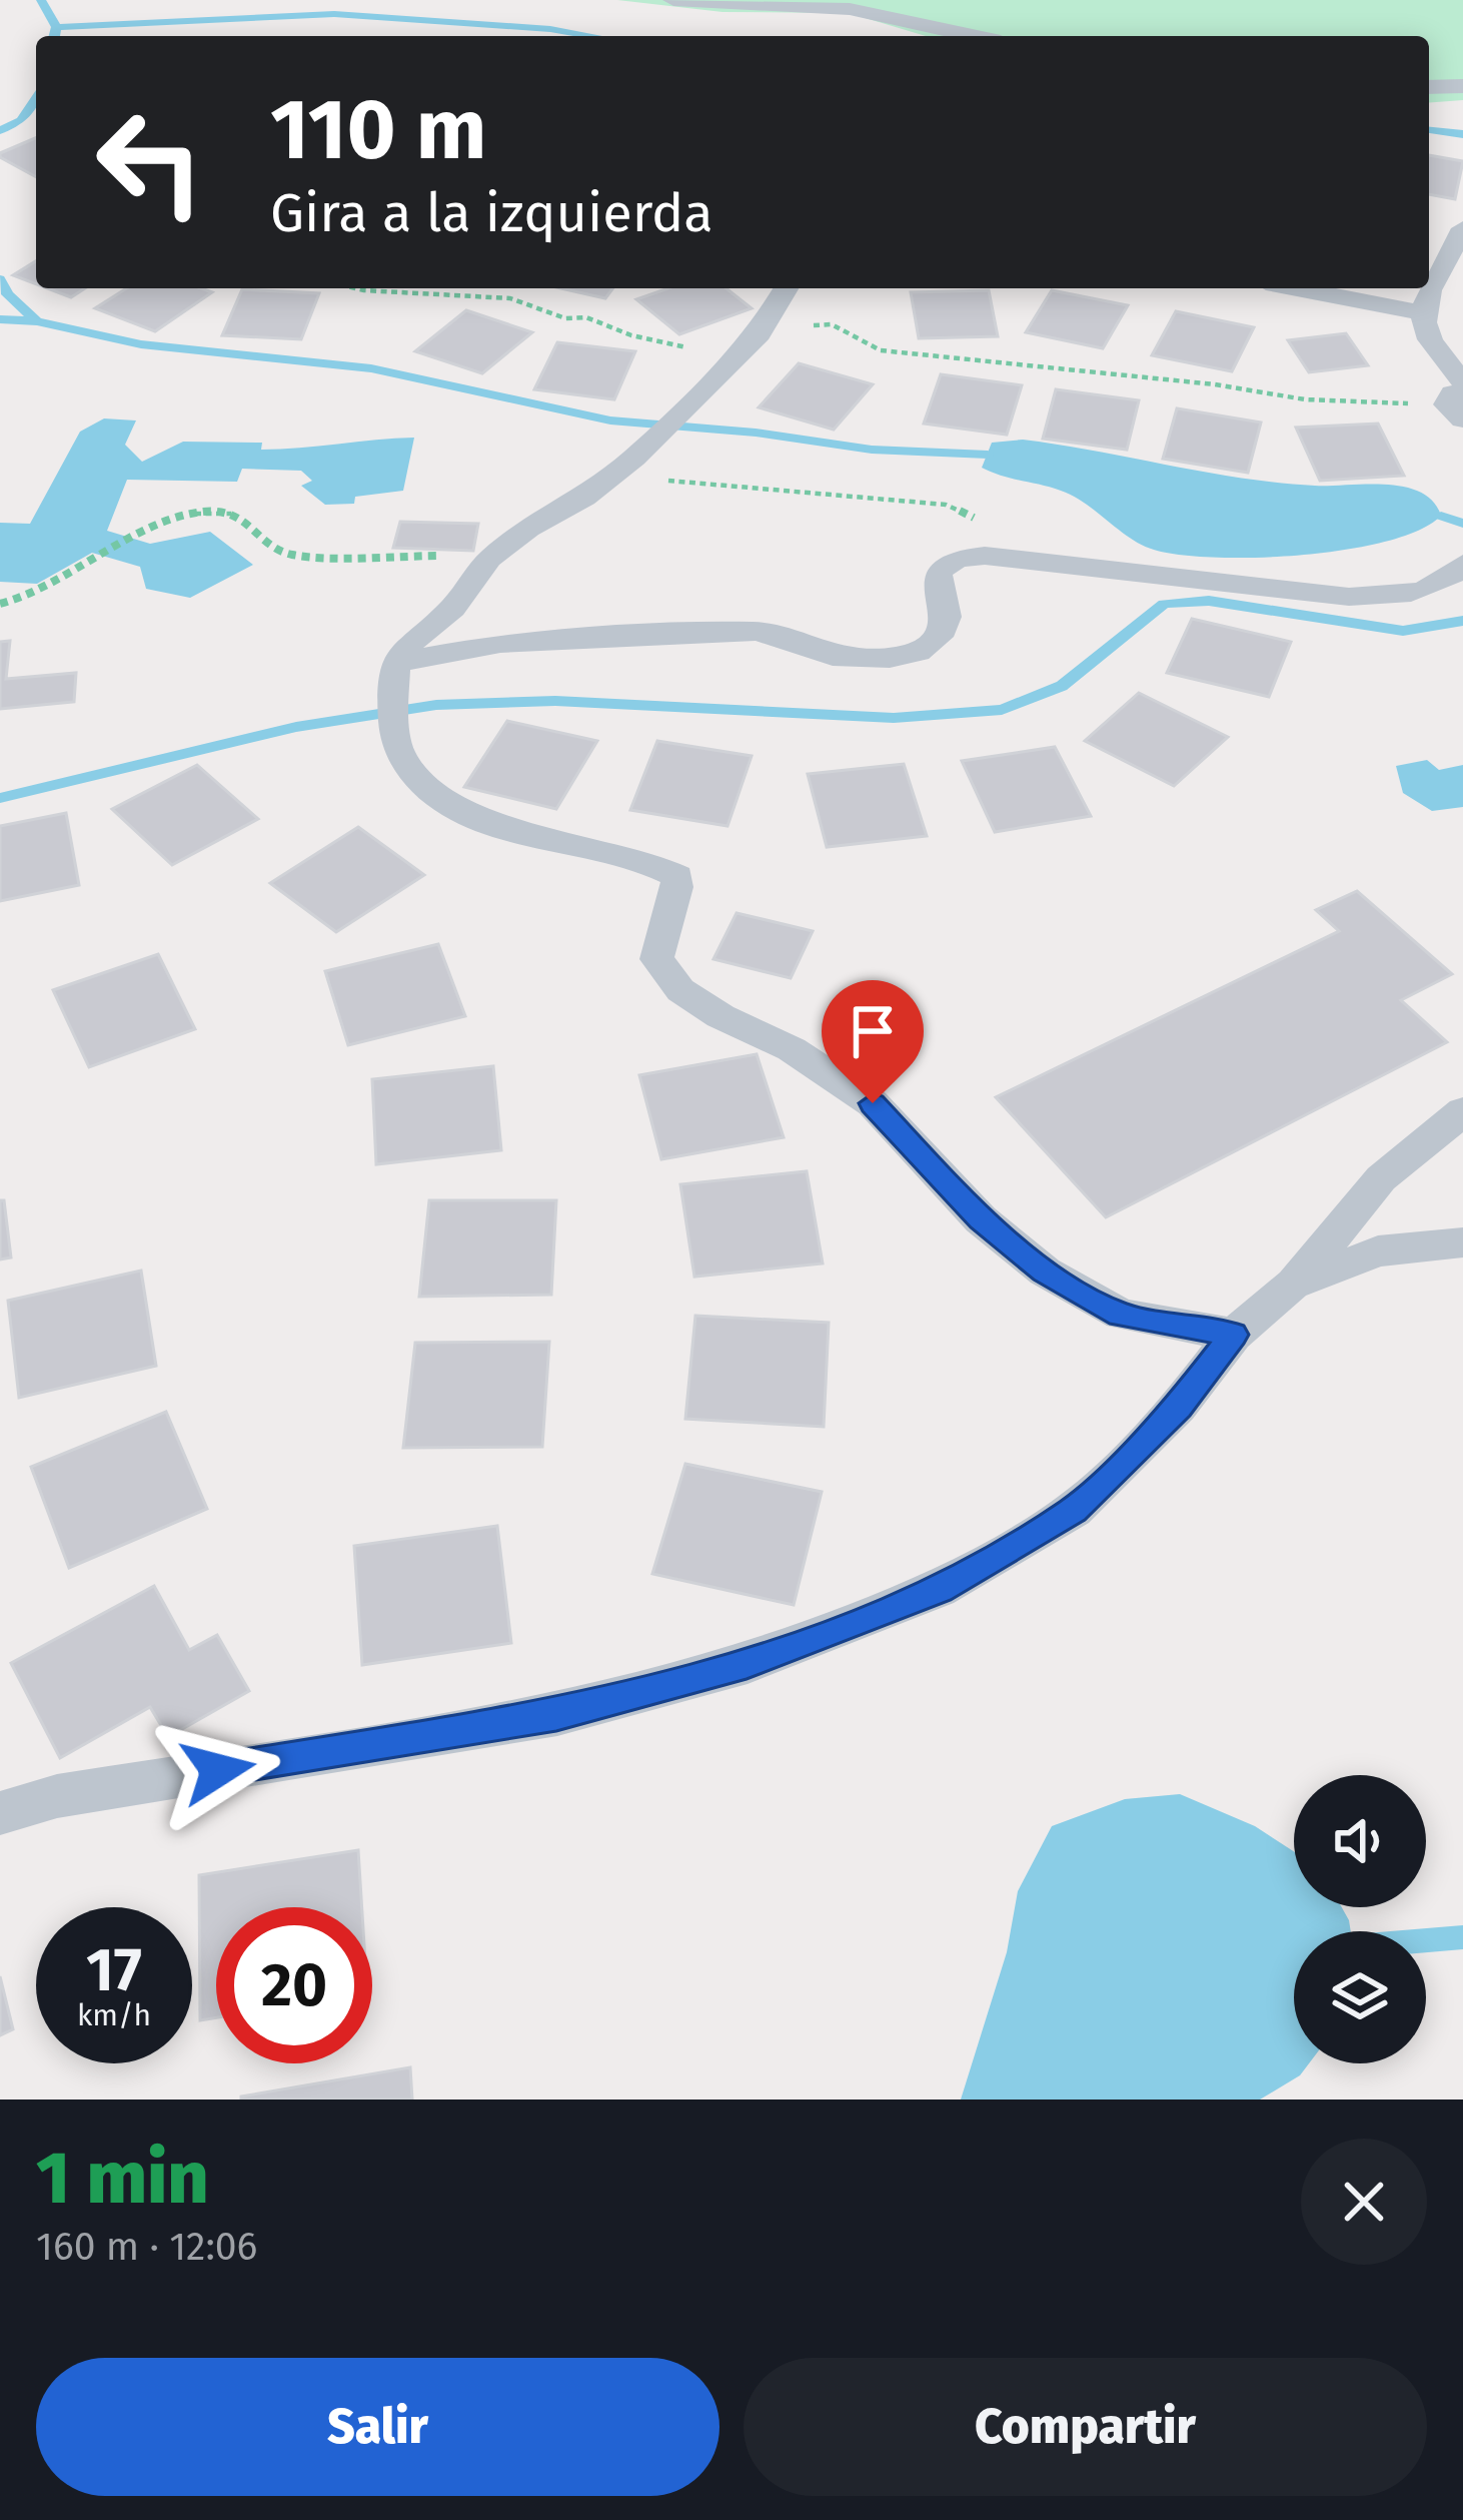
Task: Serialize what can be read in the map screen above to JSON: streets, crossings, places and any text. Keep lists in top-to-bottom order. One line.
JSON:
{"page":{"turn":["110 m","Gira a la izquierda"],"speed":"17 km/h","limit":"20","heading":["1 min","160 m · 12:06"],"buttons":["Salir","Compartir"]}}
